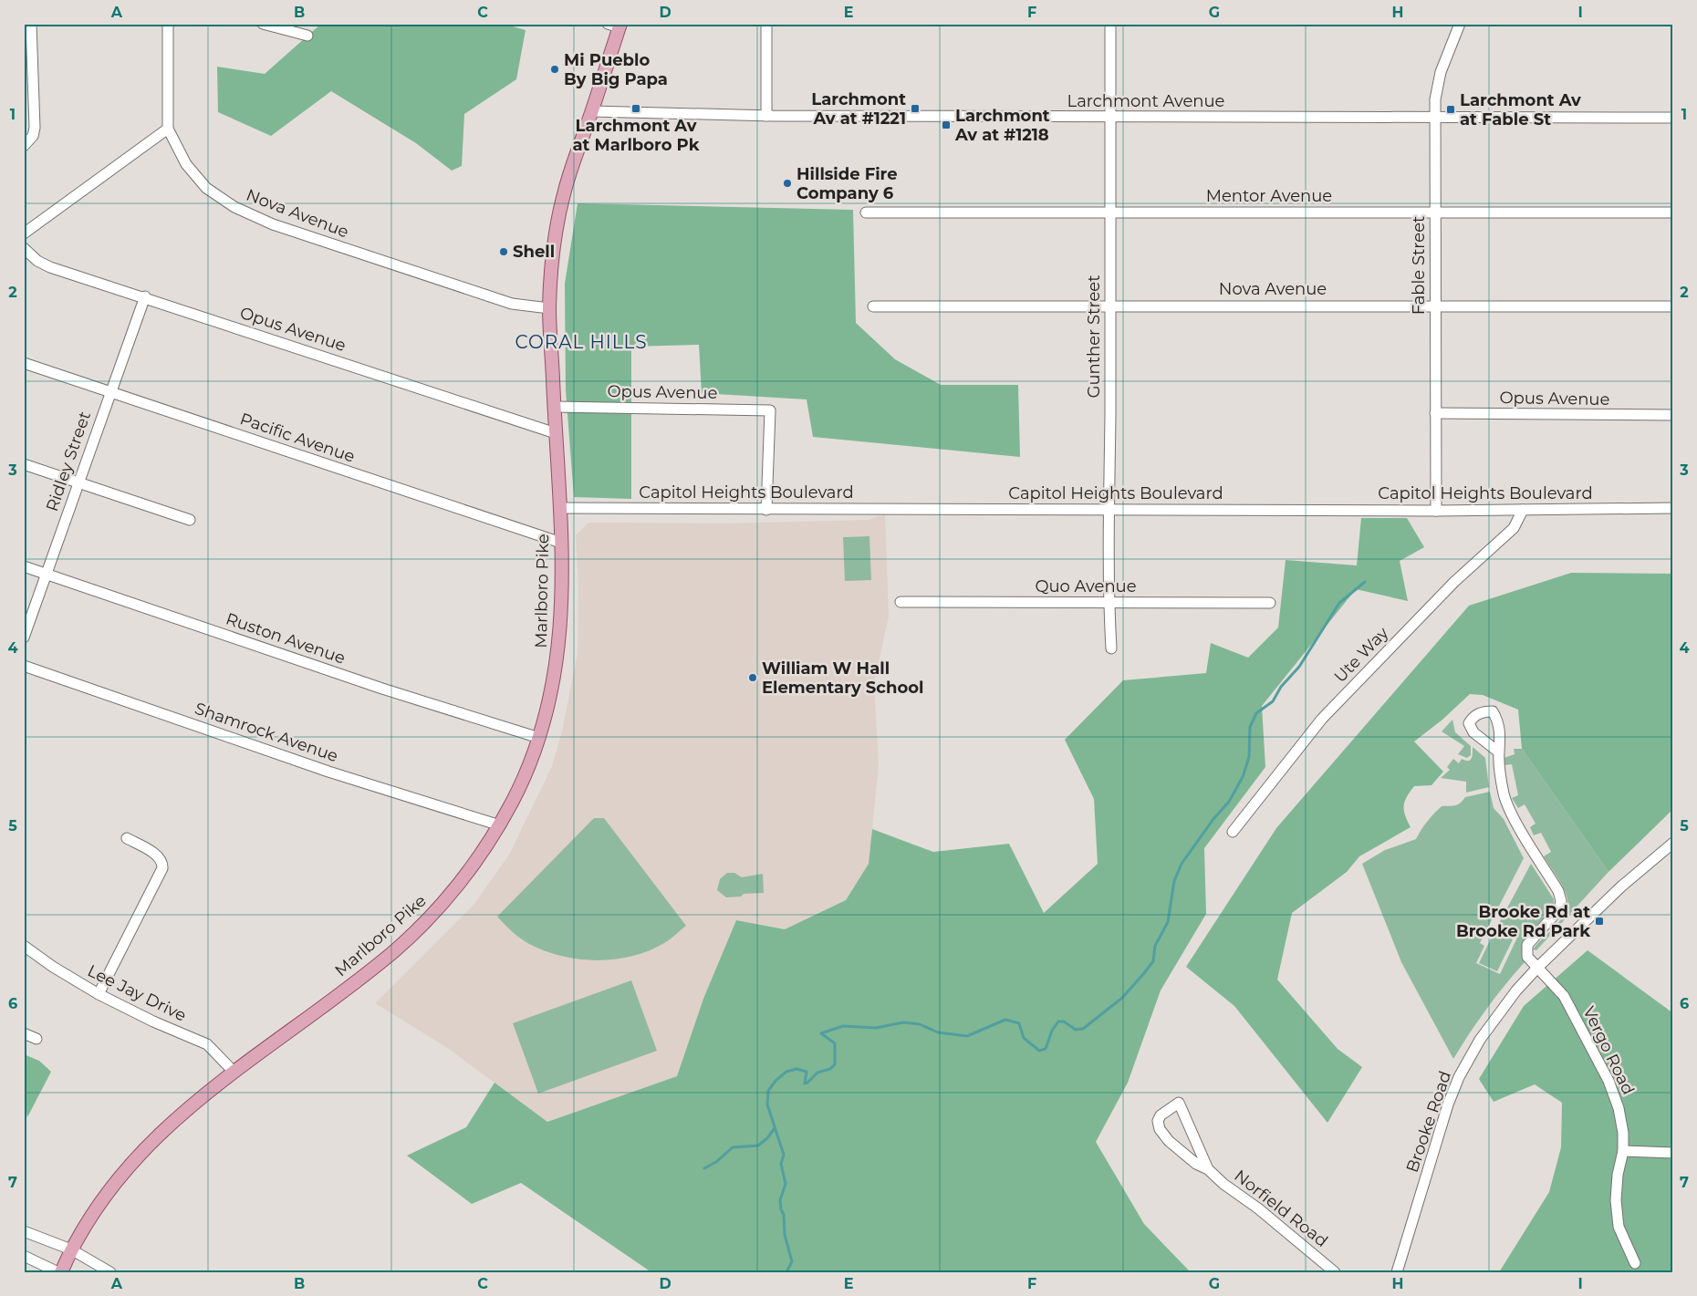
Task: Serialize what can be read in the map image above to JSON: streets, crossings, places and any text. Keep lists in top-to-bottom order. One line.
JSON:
{"streets":{"main road":["Marlboro Pike"],"street":["Larchmont Avenue","Mentor Avenue","Nova Avenue","Fable Street","Opus Avenue","Gunther Street","Pacific Avenue","Ridley Street","Capitol Heights Boulevard","Quo Avenue","Ruston Avenue","Ute Way","Shamrock Avenue","Lee Jay Drive","Vergo Road","Brooke Road","Norfield Road"]},"crossings":[["Larchmont Avenue","Fable Street"],["Larchmont Avenue","Gunther Street"],["Larchmont Avenue","Marlboro Pike"],["Mentor Avenue","Fable Street"],["Mentor Avenue","Gunther Street"],["Nova Avenue","Fable Street"],["Nova Avenue","Gunther Street"],["Nova Avenue","Marlboro Pike"],["Fable Street","Opus Avenue"],["Fable Street","Capitol Heights Boulevard"],["Opus Avenue","Ridley Street"],["Opus Avenue","Capitol Heights Boulevard"],["Opus Avenue","Marlboro Pike"],["Gunther Street","Capitol Heights Boulevard"],["Gunther Street","Quo Avenue"],["Pacific Avenue","Ridley Street"],["Pacific Avenue","Marlboro Pike"],["Ridley Street","Ruston Avenue"],["Capitol Heights Boulevard","Marlboro Pike"],["Capitol Heights Boulevard","Ute Way"],["Marlboro Pike","Ruston Avenue"],["Marlboro Pike","Shamrock Avenue"],["Marlboro Pike","Lee Jay Drive"],["Vergo Road","Brooke Road"]],"districts":["CORAL HILLS"],"places":{"other":["Mi Pueblo By Big Papa","Hillside Fire Company 6","Shell","William W Hall Elementary School"],"transit":["Larchmont Av at Marlboro Pk","Larchmont Av at #1221","Larchmont Av at Fable St","Larchmont Av at #1218","Brooke Rd at Brooke Rd Park"]},"grid":{"columns":["A","B","C","D","E","F","G","H","I"],"rows":["1","2","3","4","5","6","7"]}}
